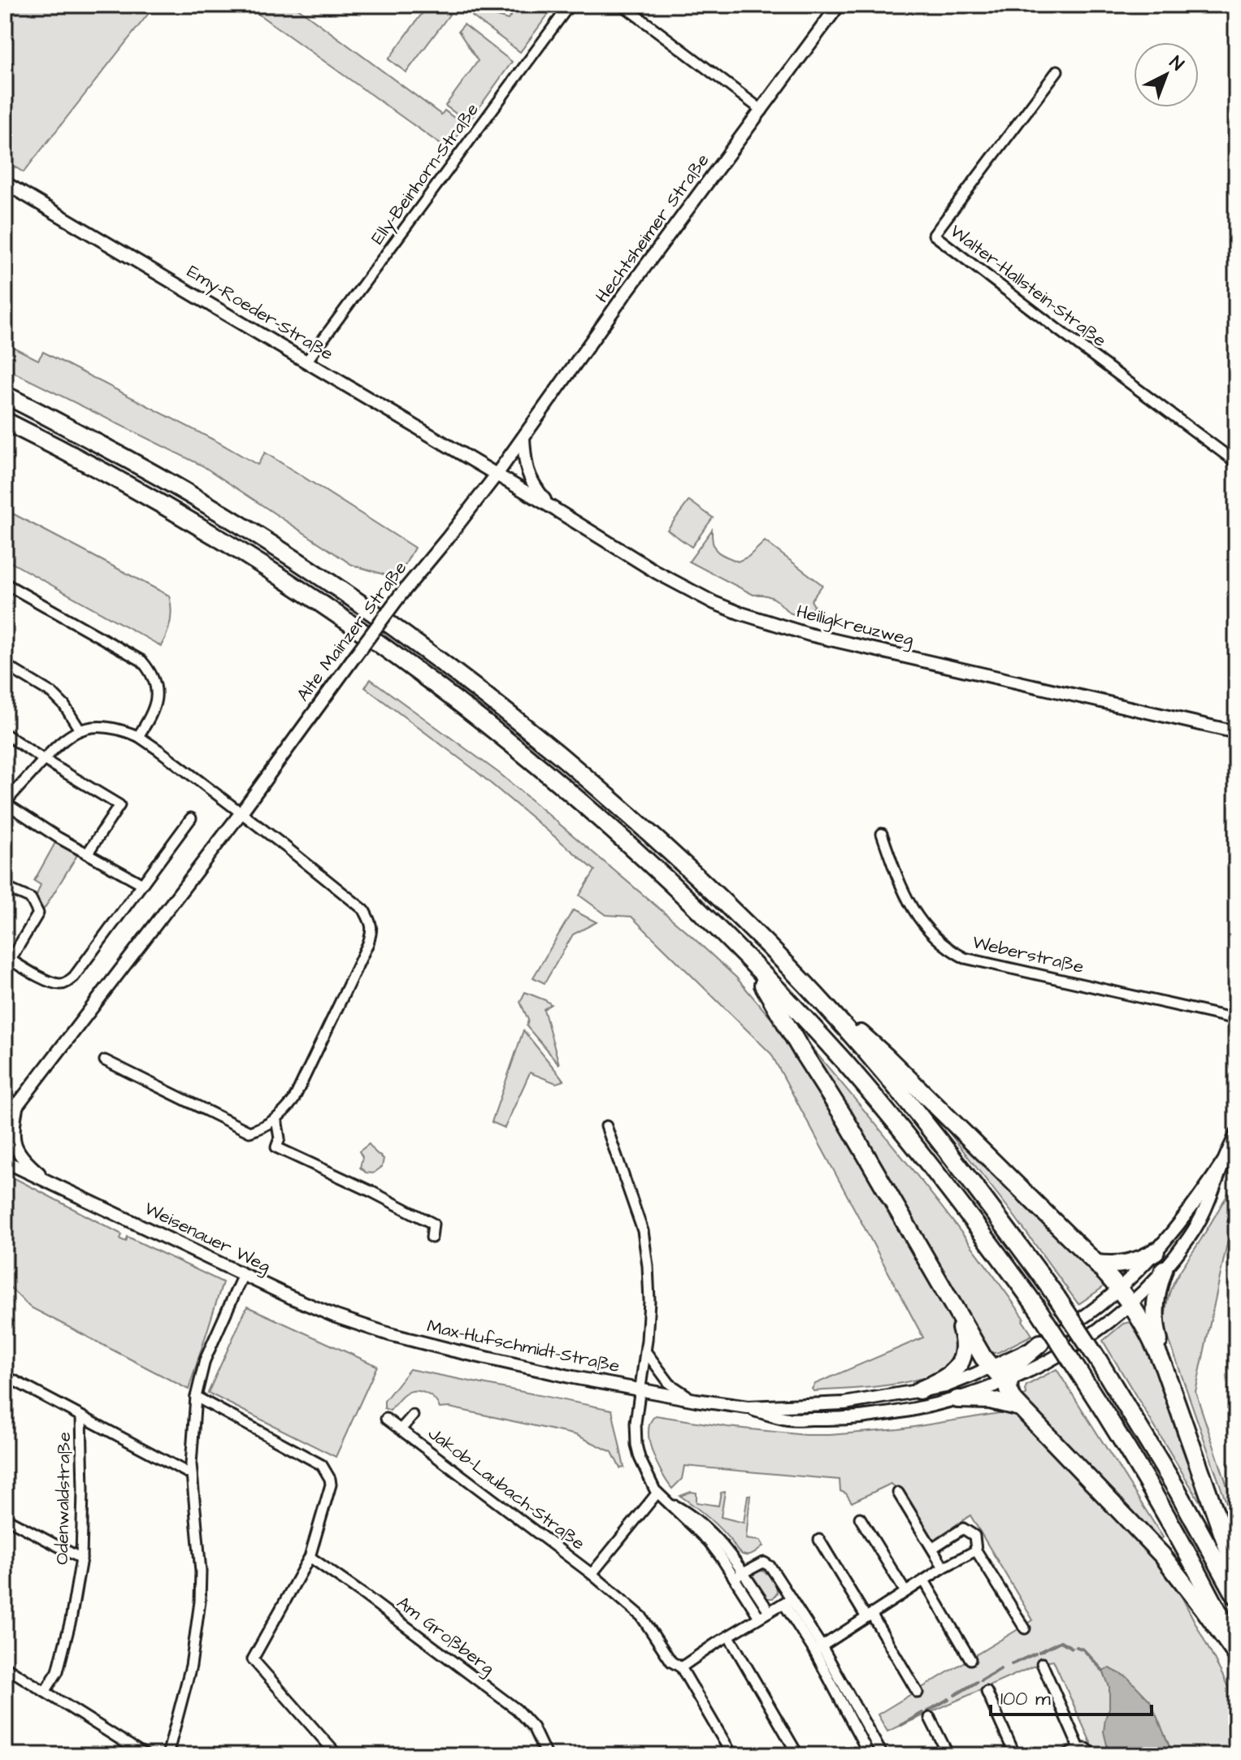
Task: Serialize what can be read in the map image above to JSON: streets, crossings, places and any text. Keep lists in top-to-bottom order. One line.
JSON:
{"streets":{"street":["Elly-Beinhorn-Straße","Hechtsheimer Straße","Walter-Hallstein-Straße","Emy-Roeder-Straße","Heiligkreuzweg","Alte Mainzer Straße","Weberstraße","Weisenauer Weg","Max-Hufschmidt-Straße","Jakob-Laubach-Straße","Odenwaldstraße","Am Großberg"]},"crossings":[["Elly-Beinhorn-Straße","Emy-Roeder-Straße"],["Hechtsheimer Straße","Emy-Roeder-Straße"],["Hechtsheimer Straße","Heiligkreuzweg"],["Hechtsheimer Straße","Alte Mainzer Straße"],["Emy-Roeder-Straße","Heiligkreuzweg"],["Emy-Roeder-Straße","Alte Mainzer Straße"],["Heiligkreuzweg","Alte Mainzer Straße"],["Weisenauer Weg","Max-Hufschmidt-Straße"]],"scale_bar":"100 m","north":"top right"}
